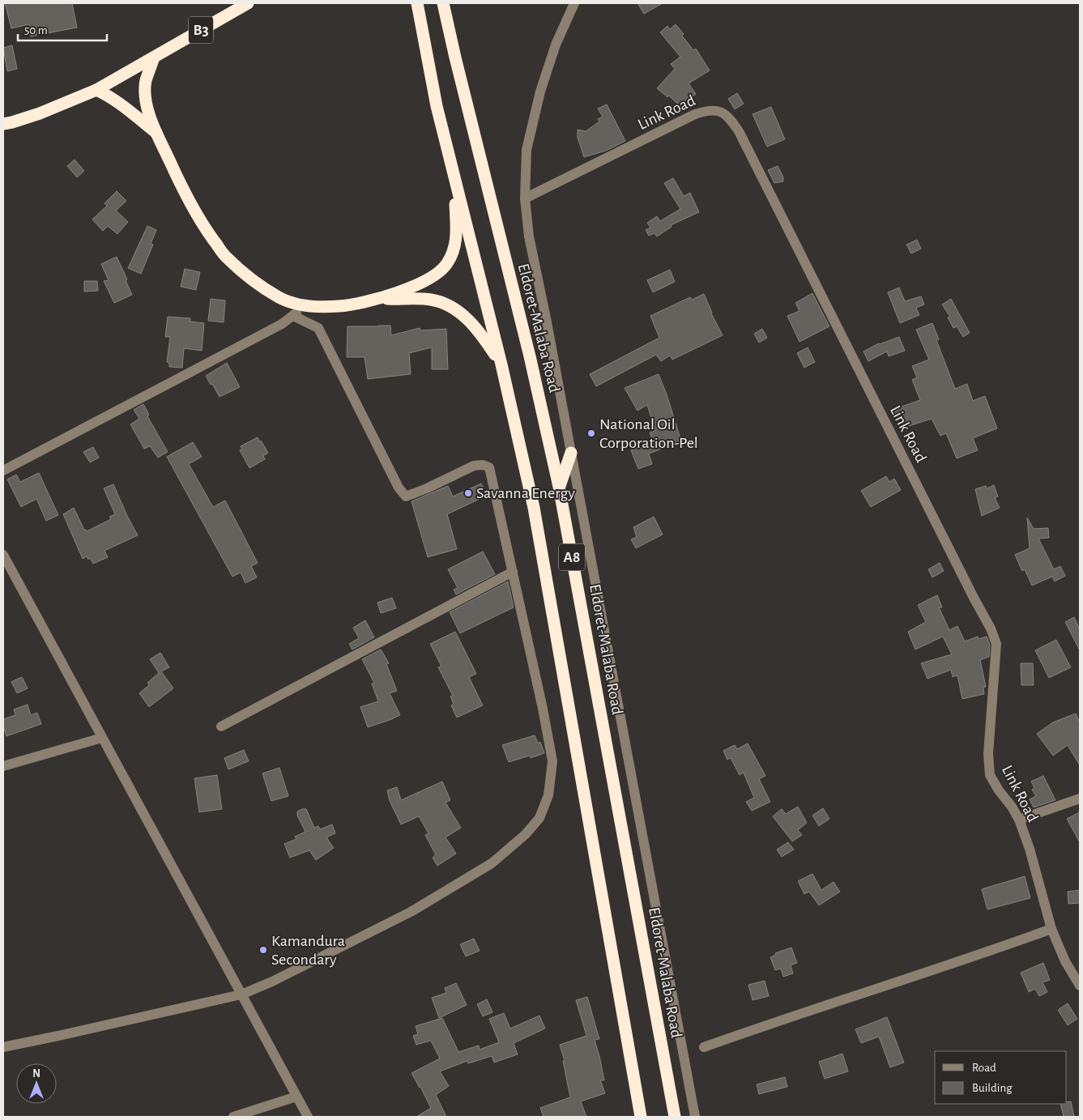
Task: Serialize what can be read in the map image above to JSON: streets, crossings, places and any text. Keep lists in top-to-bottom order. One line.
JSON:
{"streets":{"highway":["B3","Eldoret-Malaba Road","A8"],"street":["Link Road"]},"crossings":[["Link Road","Eldoret-Malaba Road"]],"places":["National Oil Corporation-Pel","Savanna Energy","Kamandura Secondary"],"legend":["Road","Building"],"scale_bar":"50 m","north":"top"}
